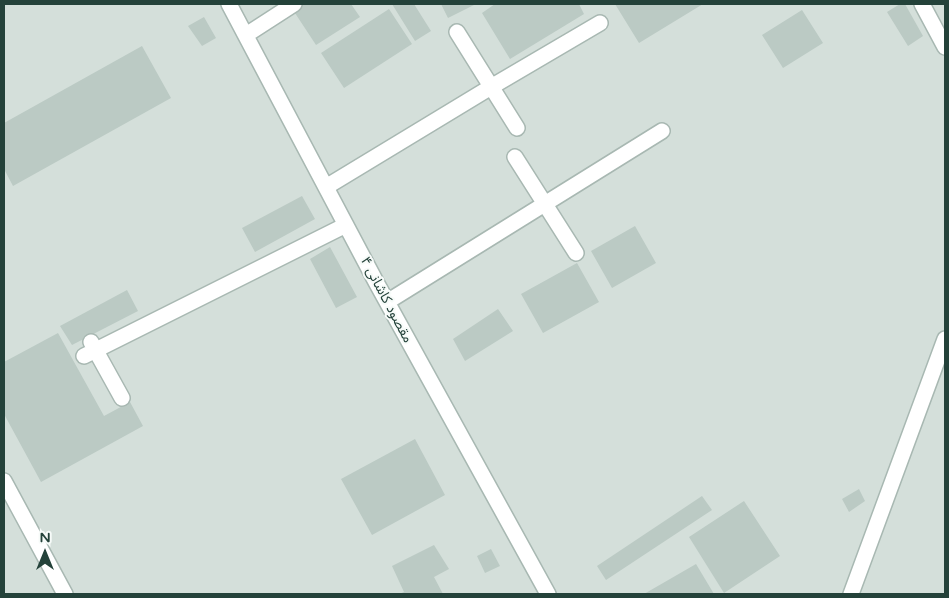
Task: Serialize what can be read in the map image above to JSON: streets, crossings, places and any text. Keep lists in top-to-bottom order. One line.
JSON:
{"streets":{"lane":["مقصود کاشانی ۴"]},"north":"top"}
